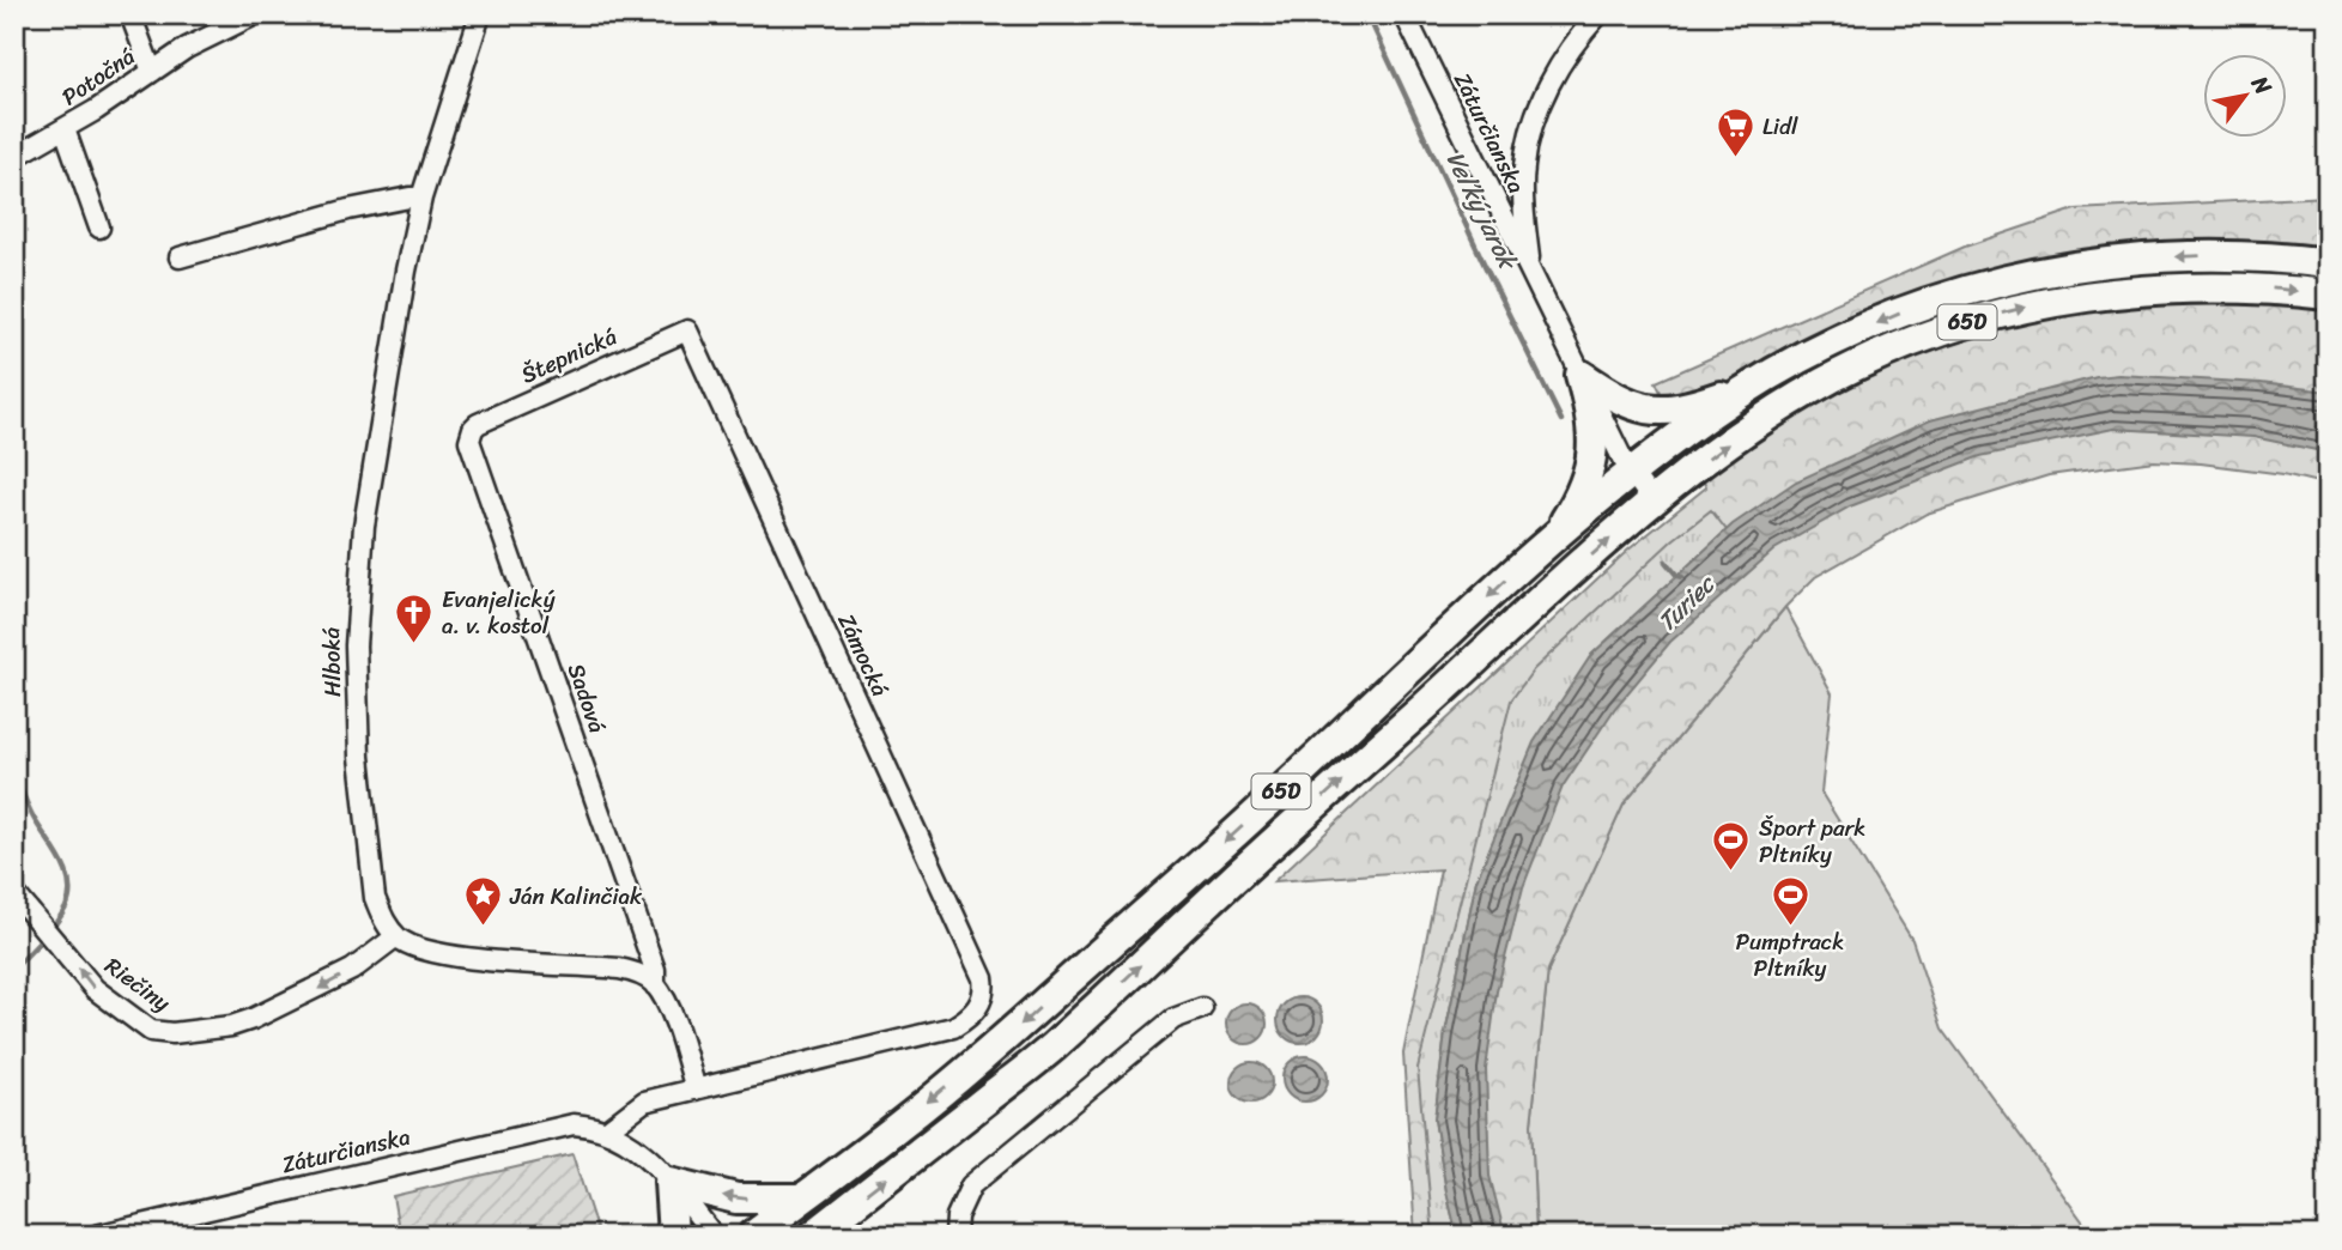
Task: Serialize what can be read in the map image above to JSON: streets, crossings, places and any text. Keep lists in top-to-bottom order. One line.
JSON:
{"streets":{"main road":["65D"],"street":["Potočná","Záturčianska","Štepnická","Zámocká","Hlboká","Sadová","Riečiny"]},"crossings":[["Záturčianska","65D"],["Štepnická","Zámocká"],["Štepnická","Sadová"],["Hlboká","Riečiny"]],"one_way":["Riečiny"],"water":["Veľký jarok","Turiec"],"places":{"supermarket":["Lidl"],"church":["Evanjelický a. v. kostol"],"sports":["Šport park Pltníky","Pumptrack Pltníky"],"place":["Ján Kalinčiak"]},"north":"top right"}
